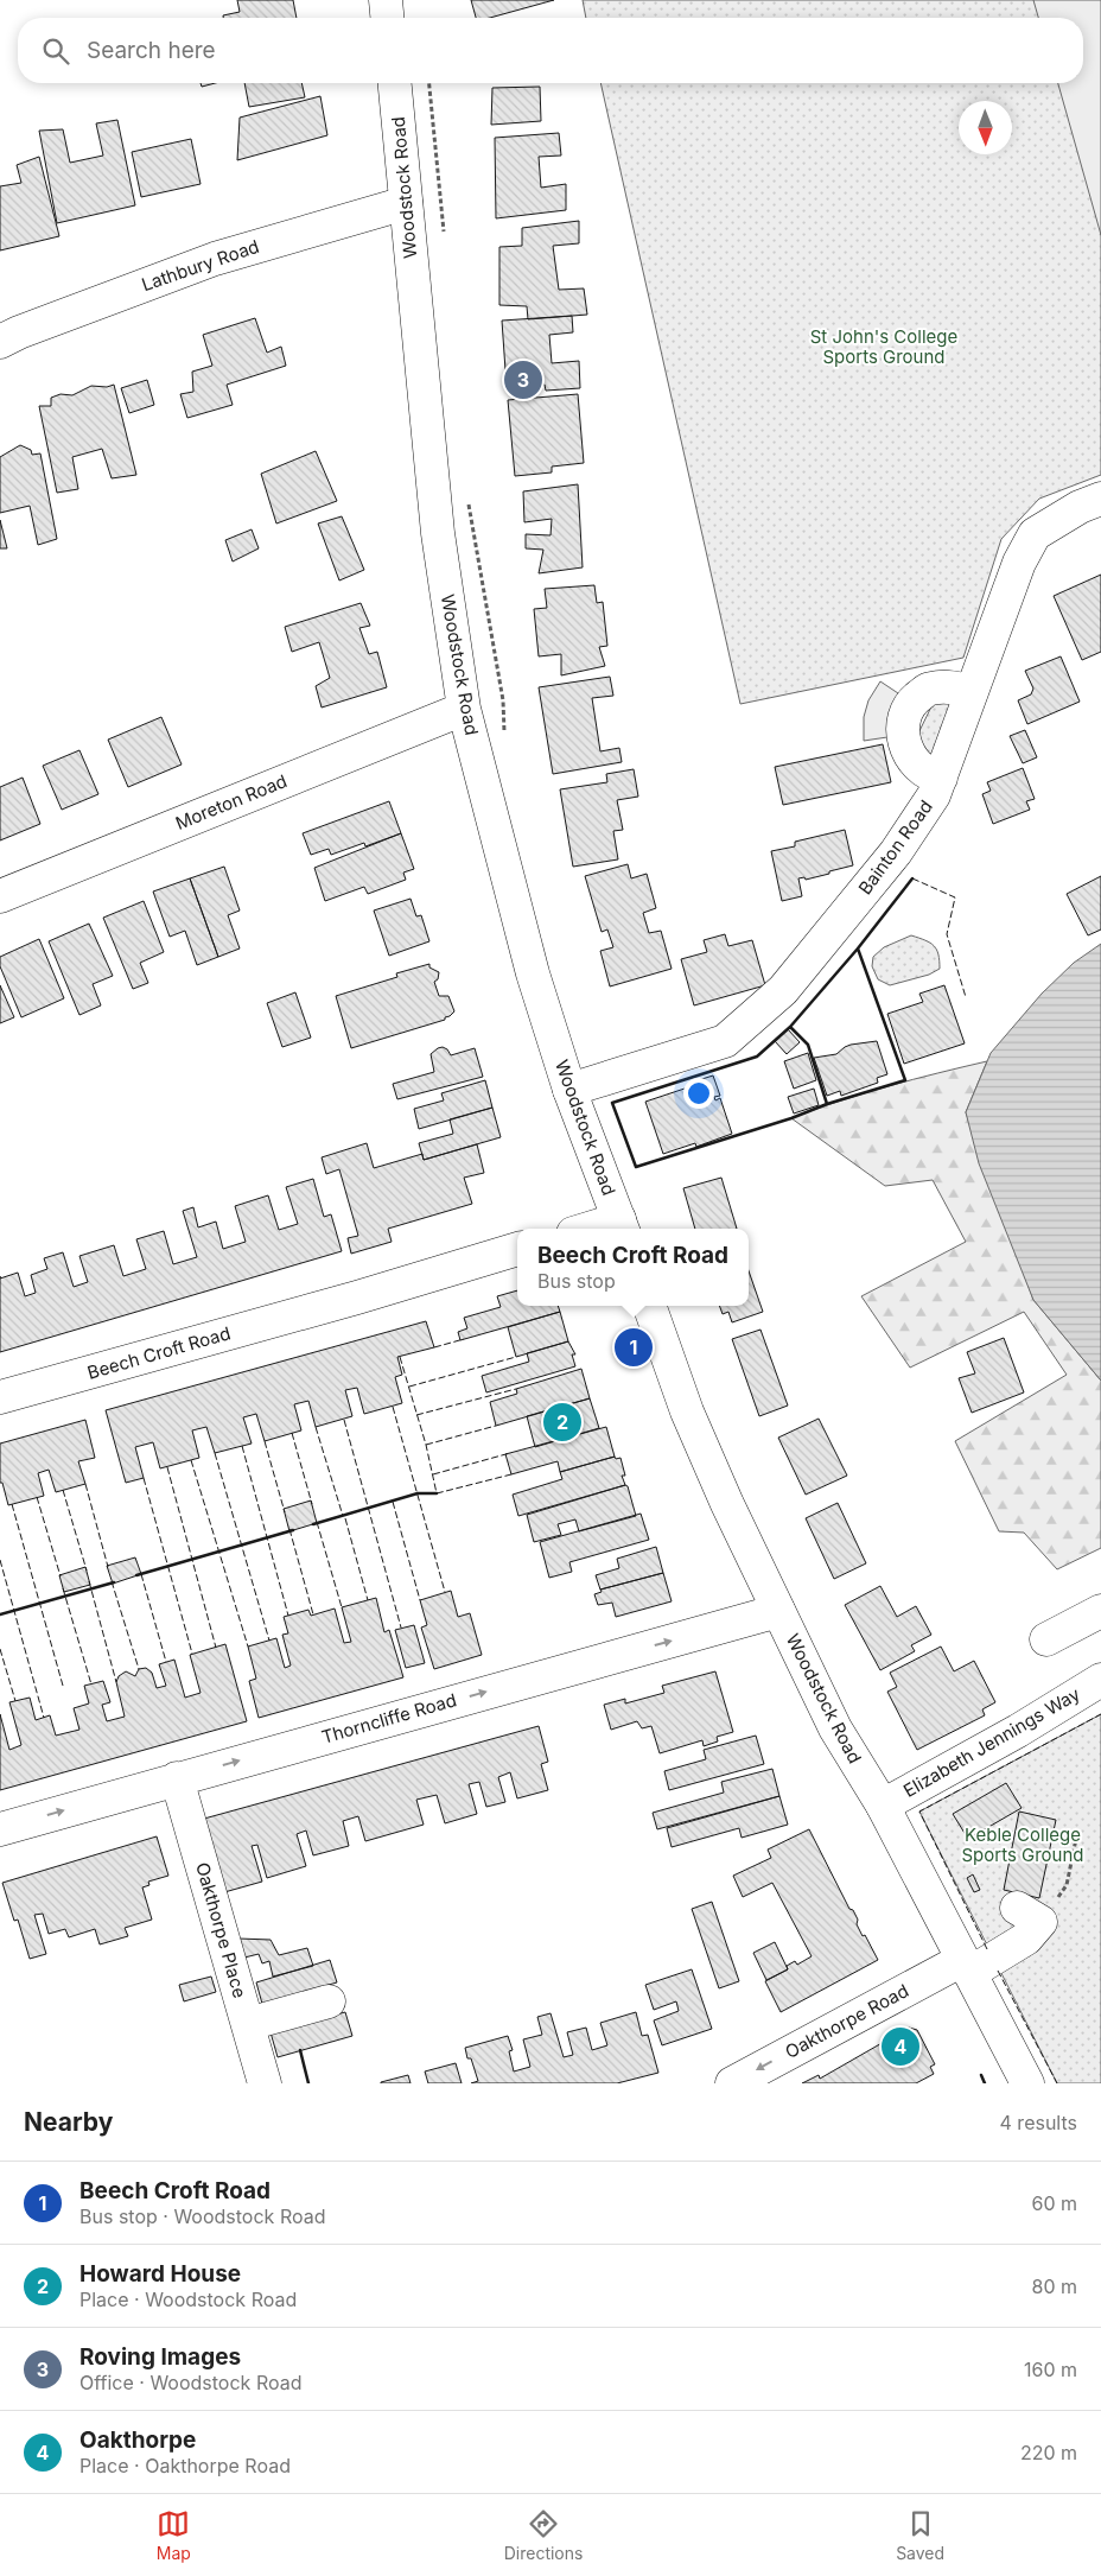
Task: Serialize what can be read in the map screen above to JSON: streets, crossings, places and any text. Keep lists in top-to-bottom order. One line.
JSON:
{"streets":{"street":["Woodstock Road","Lathbury Road","Moreton Road","Bainton Road","Beech Croft Road","Thorncliffe Road","Elizabeth Jennings Way","Oakthorpe Place","Oakthorpe Road"]},"crossings":[["Woodstock Road","Lathbury Road"],["Woodstock Road","Moreton Road"],["Woodstock Road","Bainton Road"],["Woodstock Road","Thorncliffe Road"],["Woodstock Road","Elizabeth Jennings Way"],["Woodstock Road","Oakthorpe Road"],["Thorncliffe Road","Oakthorpe Place"]],"one_way":["Thorncliffe Road","Oakthorpe Road"],"parks":["St John's College Sports Ground","Keble College Sports Ground"],"north":"bottom","page":{"search":"Search here","pins":["3","1","2","4"],"popup":["Beech Croft Road","Bus stop"],"heading":["Nearby","4 results"],"list":[{"mark":"1","name":"Beech Croft Road","note":"Bus stop · Woodstock Road","value":"60 m"},{"mark":"2","name":"Howard House","note":"Place · Woodstock Road","value":"80 m"},{"mark":"3","name":"Roving Images","note":"Office · Woodstock Road","value":"160 m"},{"mark":"4","name":"Oakthorpe","note":"Place · Oakthorpe Road","value":"220 m"}],"nav":["Map","Directions","Saved"]}}
